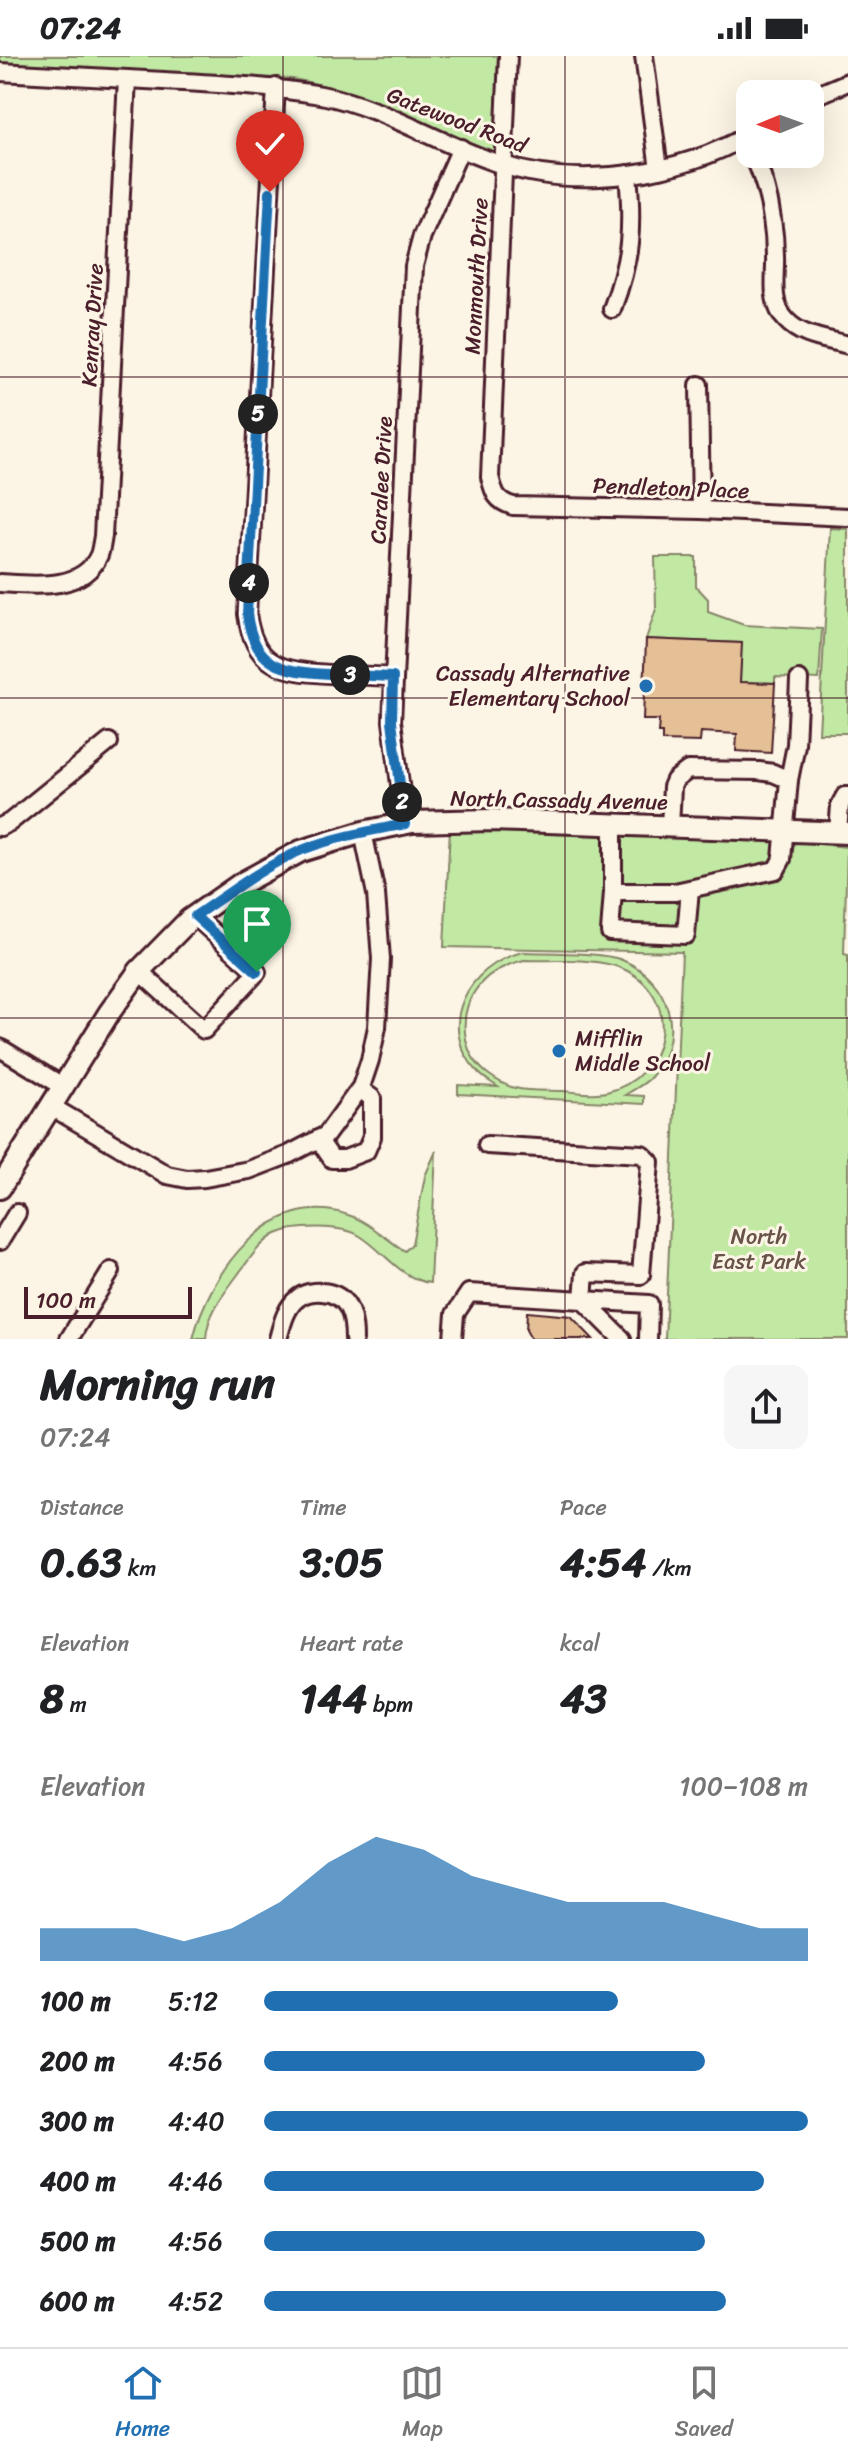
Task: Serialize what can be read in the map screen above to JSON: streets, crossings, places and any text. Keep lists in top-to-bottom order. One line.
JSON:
{"streets":{"main road":["North Cassady Avenue"],"street":["Gatewood Road","Monmouth Drive","Kenray Drive","Caralee Drive","Pendleton Place"]},"crossings":[["Gatewood Road","Monmouth Drive"],["Gatewood Road","Kenray Drive"],["Gatewood Road","Caralee Drive"],["Monmouth Drive","Pendleton Place"],["Caralee Drive","North Cassady Avenue"]],"parks":["North East Park"],"places":["Cassady Alternative Elementary School","Mifflin Middle School"],"scale_bar":"100 m","north":"left","page":{"status":"07:24","pins":["5","4","3","2"],"scale":"100 m","heading":["Morning run","07:24"],"stats":[["Distance","0.63 km"],["Time","3:05"],["Pace","4:54 /km"],["Elevation","8 m"],["Heart rate","144 bpm"],["kcal","43"]],"chart":["Elevation","100–108 m"],"list":[{"name":"100 m","note":"5:12"},{"name":"200 m","note":"4:56"},{"name":"300 m","note":"4:40"},{"name":"400 m","note":"4:46"},{"name":"500 m","note":"4:56"},{"name":"600 m","note":"4:52"}],"tabs":["Home","Map","Saved"]}}
